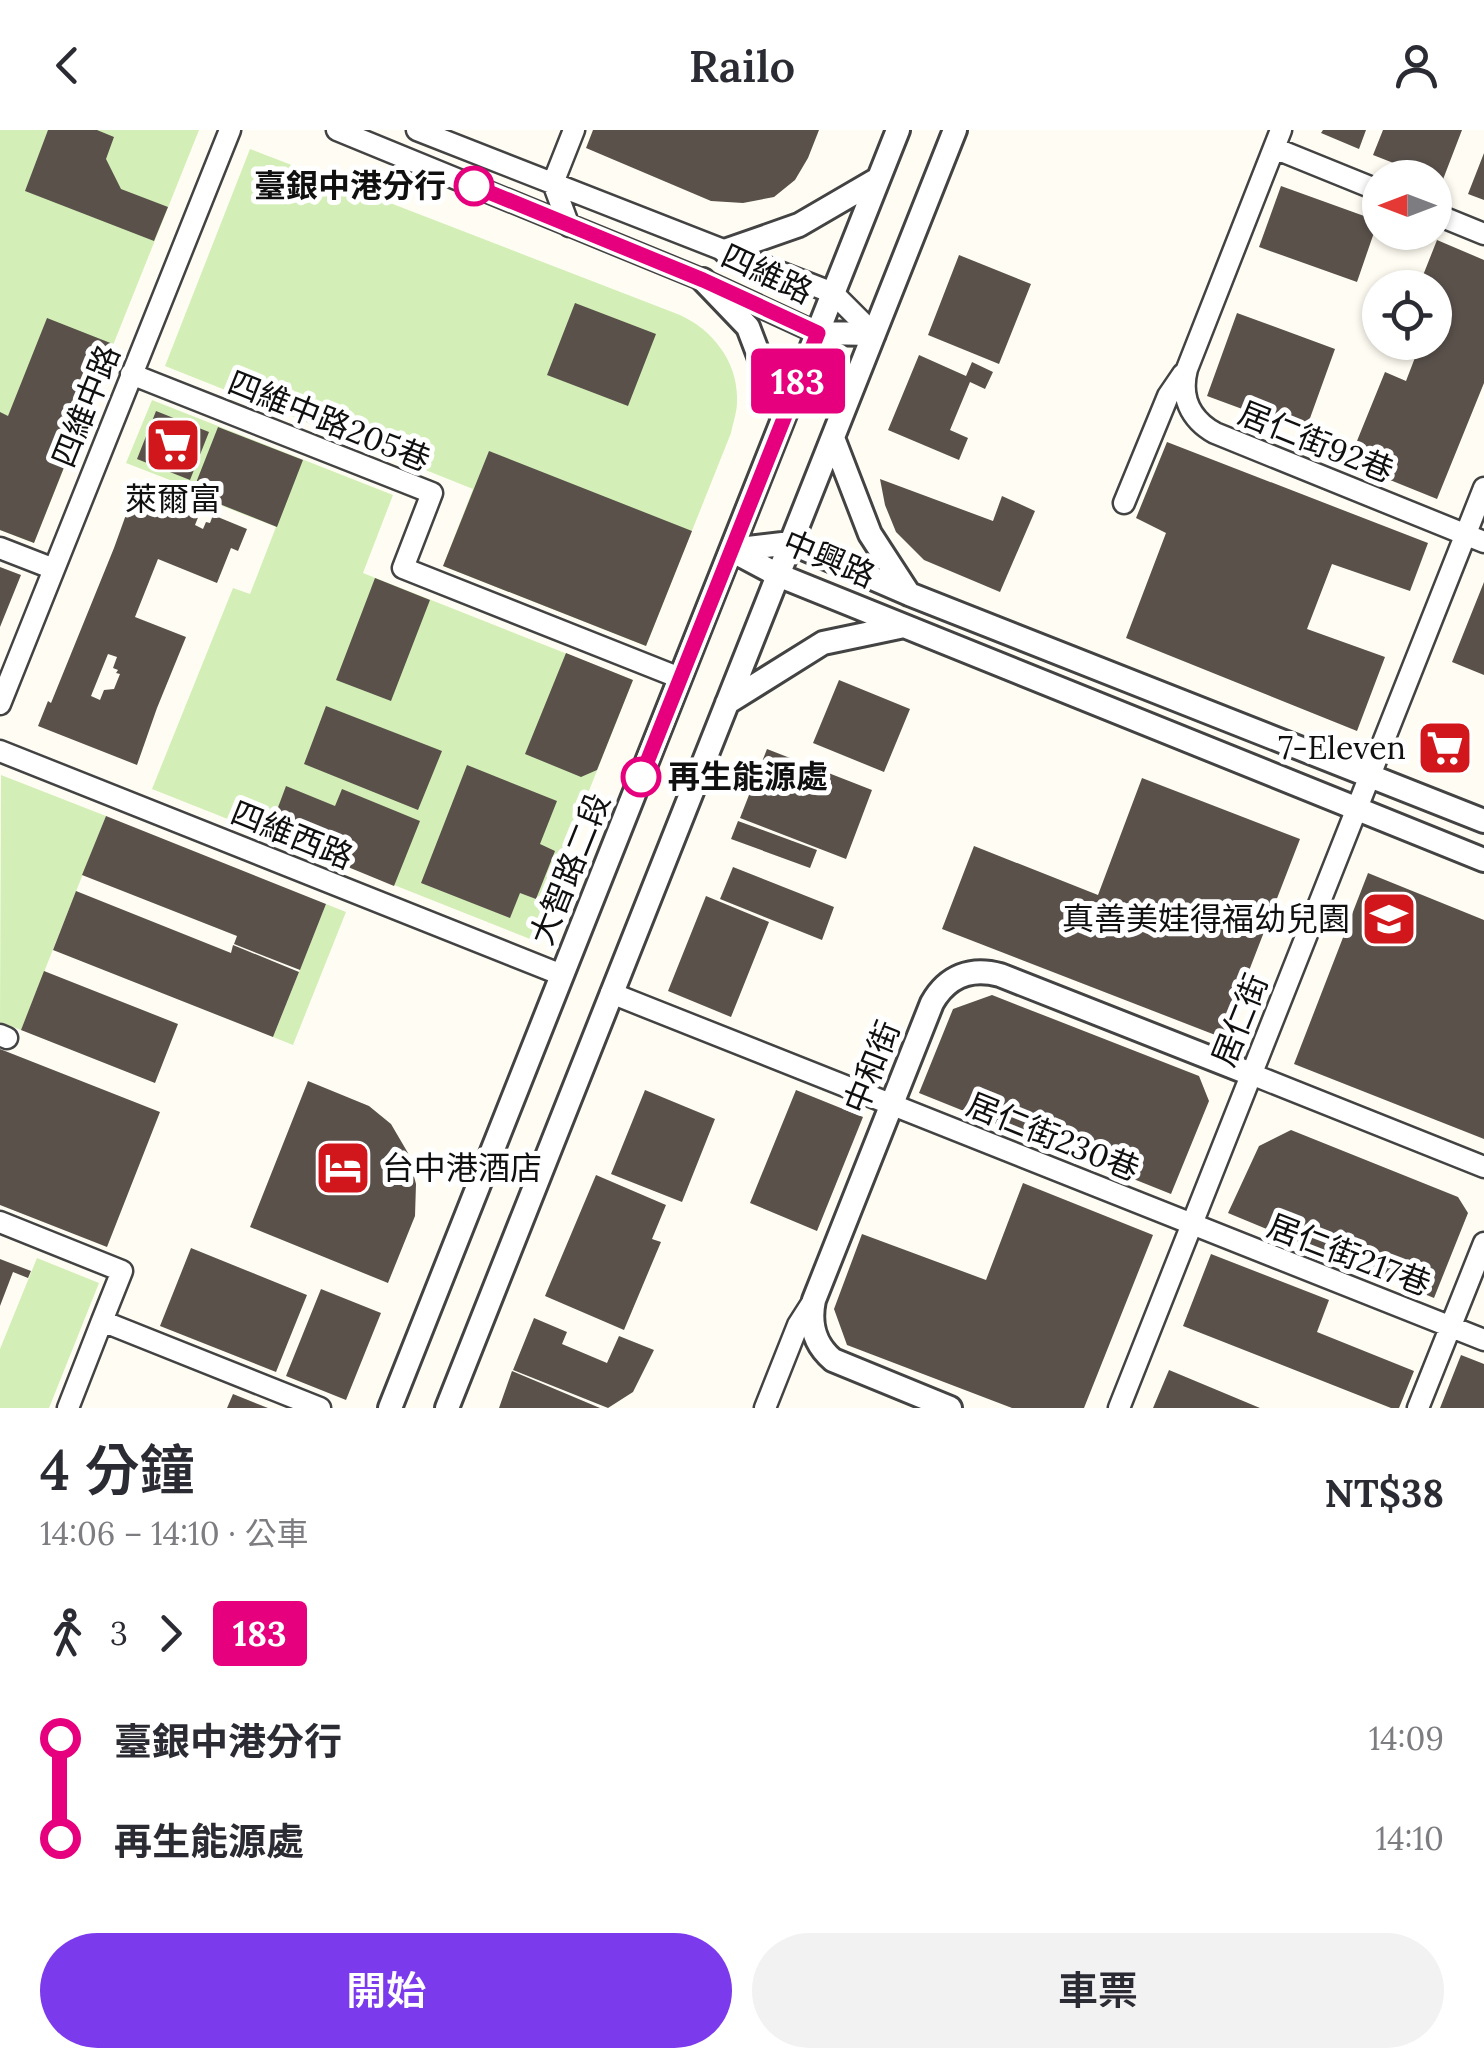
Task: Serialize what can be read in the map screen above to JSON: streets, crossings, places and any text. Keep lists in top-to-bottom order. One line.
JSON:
{"streets":{"street":["四維路","四維中路","四維中路205巷","居仁街92巷","中興路","四維西路","大智路二段","居仁街","中和街","居仁街230巷","居仁街217巷"]},"crossings":[["四維路","大智路二段"],["四維中路","四維中路205巷"],["四維中路205巷","大智路二段"],["居仁街92巷","居仁街"],["中興路","大智路二段"],["中興路","居仁街"],["四維西路","大智路二段"],["居仁街","中和街"],["居仁街","居仁街230巷"],["居仁街","居仁街217巷"],["中和街","居仁街230巷"],["居仁街230巷","居仁街217巷"]],"places":{"other":["臺銀中港分行","再生能源處"],"supermarket":["萊爾富","7-Eleven"],"school or university":["真善美娃得福幼兒園"],"hotel":["台中港酒店"]},"lines":["bus line 183"],"north":"left","page":{"header":"Railo","on_map":"183","heading":["4 分鐘","14:06 – 14:10 · 公車","NT$38"],"legs":["3","183"],"list":[{"name":"臺銀中港分行","value":"14:09"},{"name":"再生能源處","value":"14:10"}],"buttons":["開始","車票"]}}
